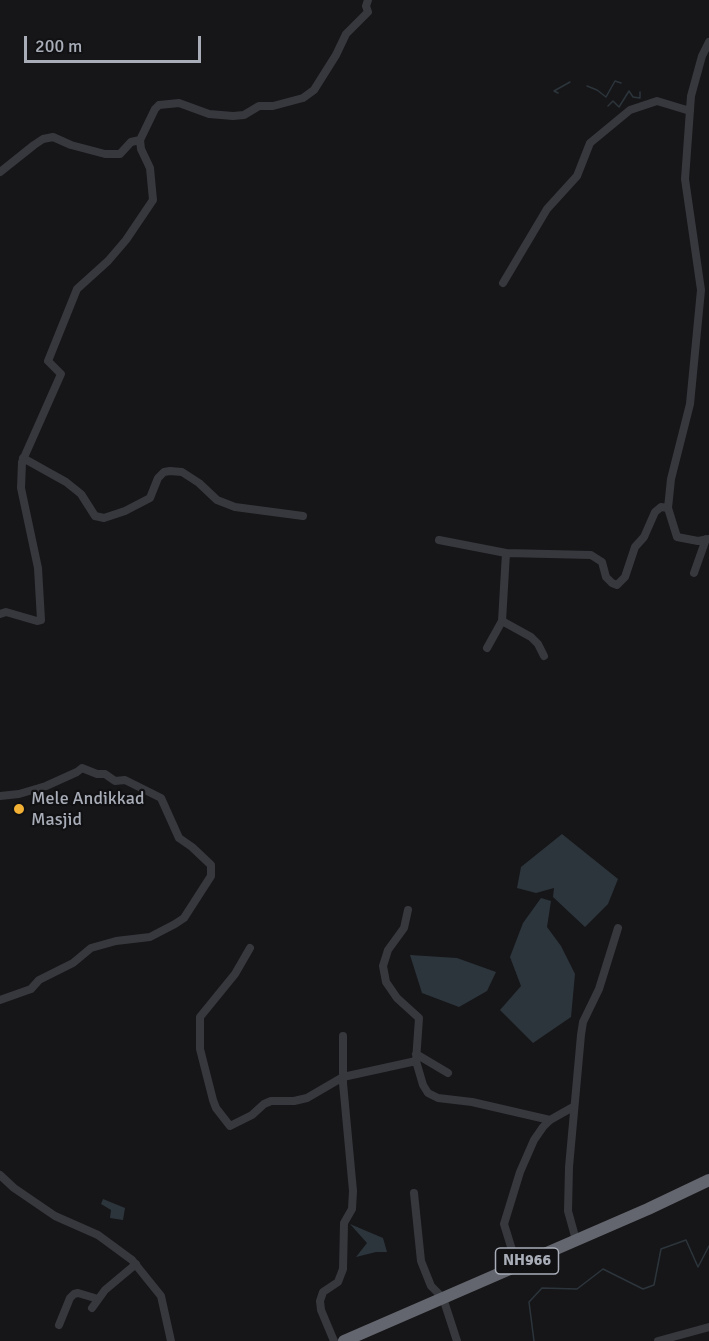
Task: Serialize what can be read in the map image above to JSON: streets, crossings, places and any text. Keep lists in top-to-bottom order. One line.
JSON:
{"streets":{"highway":["NH966"]},"places":["Mele Andikkad Masjid"],"scale_bar":"200 m"}
